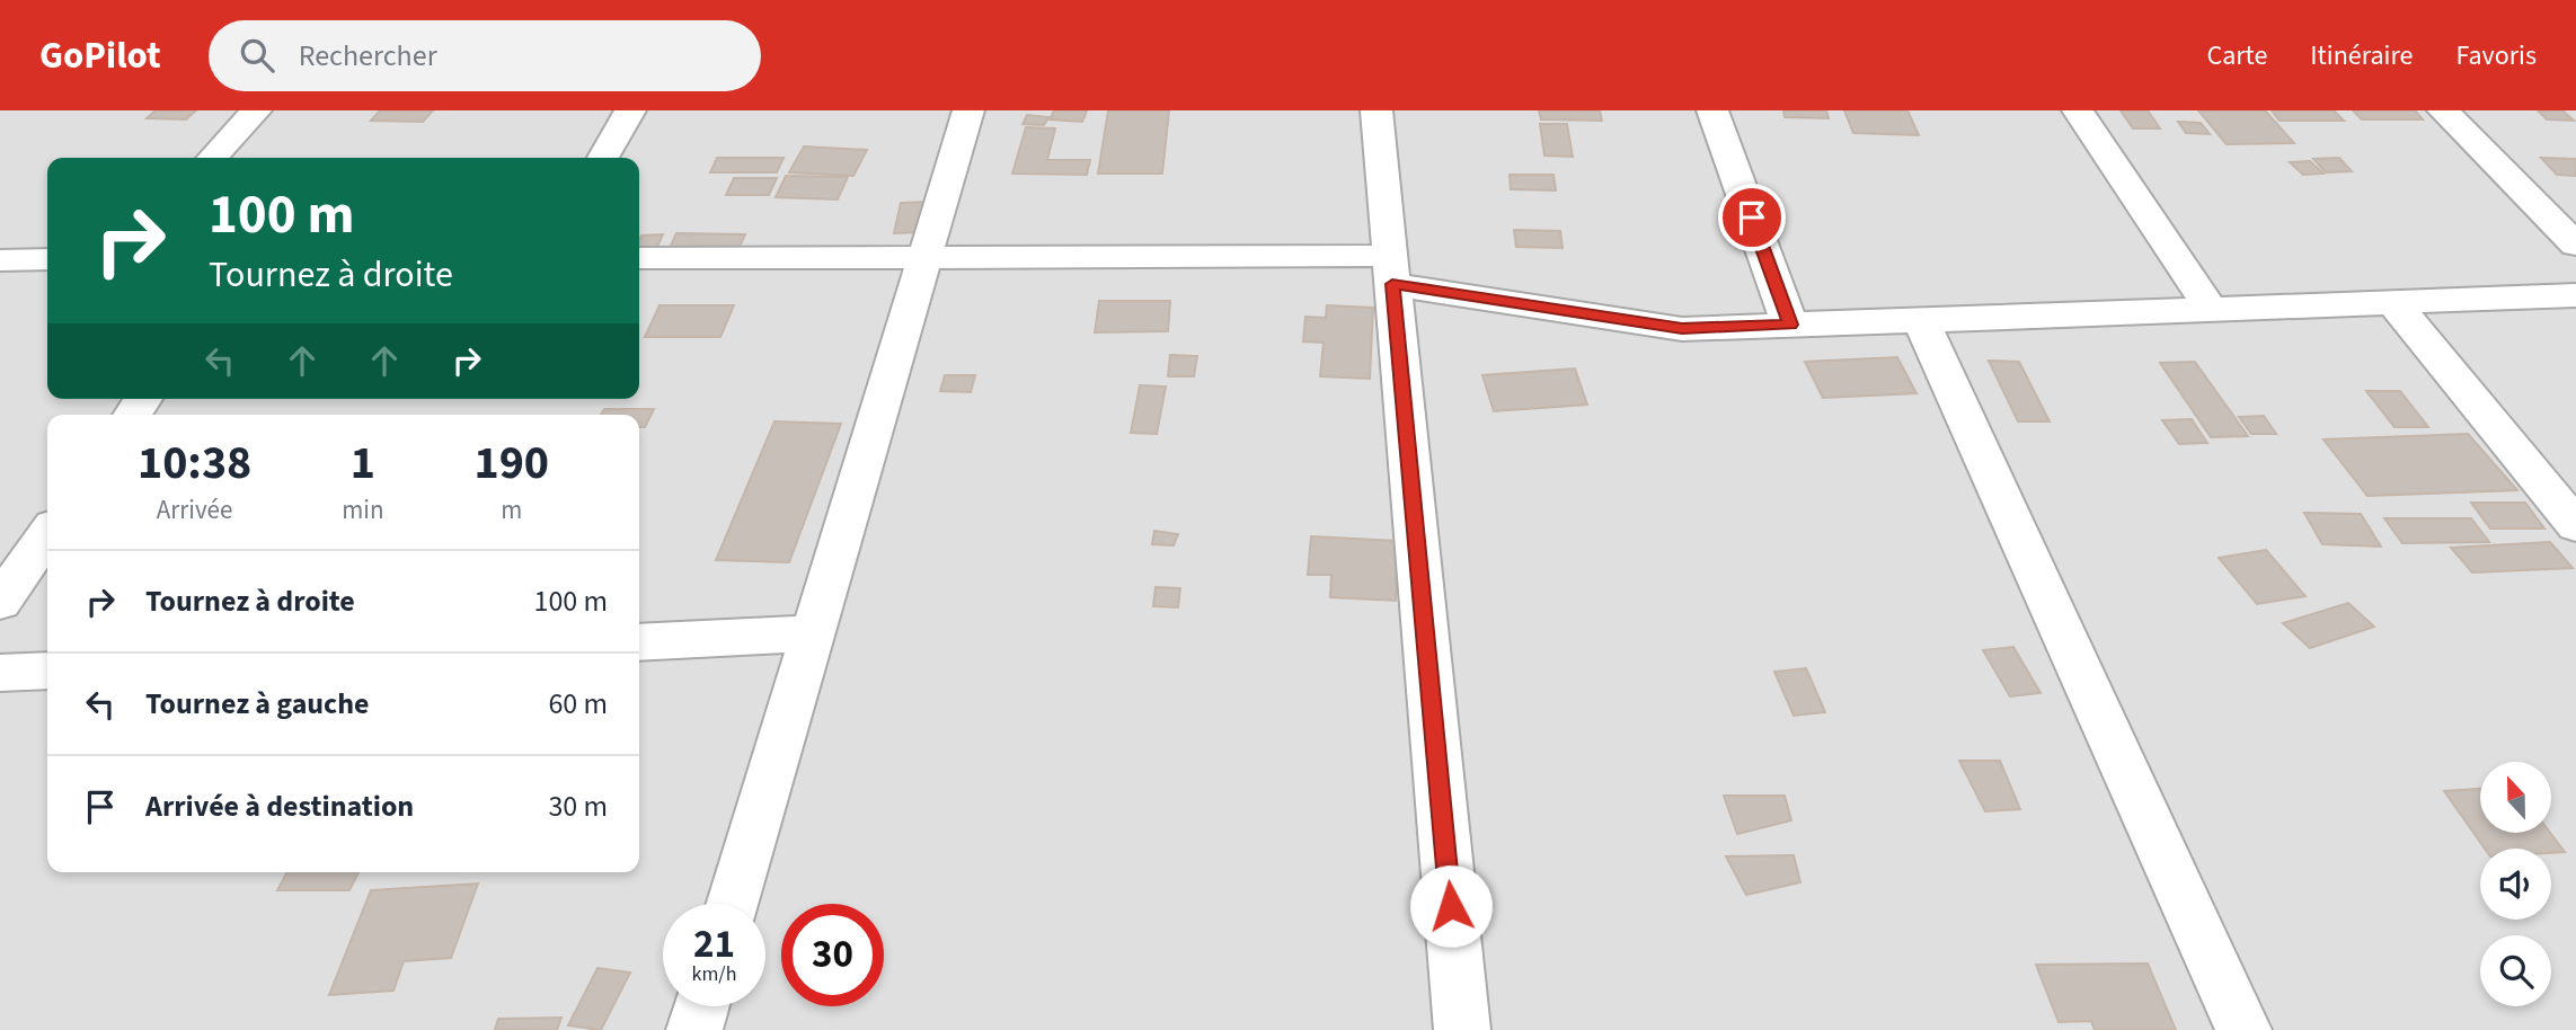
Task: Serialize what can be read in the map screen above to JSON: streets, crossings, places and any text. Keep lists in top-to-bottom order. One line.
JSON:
{"north":"top","page":{"header":"GoPilot","search":"Rechercher","nav":["Carte","Itinéraire","Favoris"],"turn":["100 m","Tournez à droite"],"eta":["10:38","Arrivée","1","min","190","m"],"list":[{"name":"Tournez à droite","value":"100 m"},{"name":"Tournez à gauche","value":"60 m"},{"name":"Arrivée à destination","value":"30 m"}],"speed":"21 km/h","limit":"30"}}
